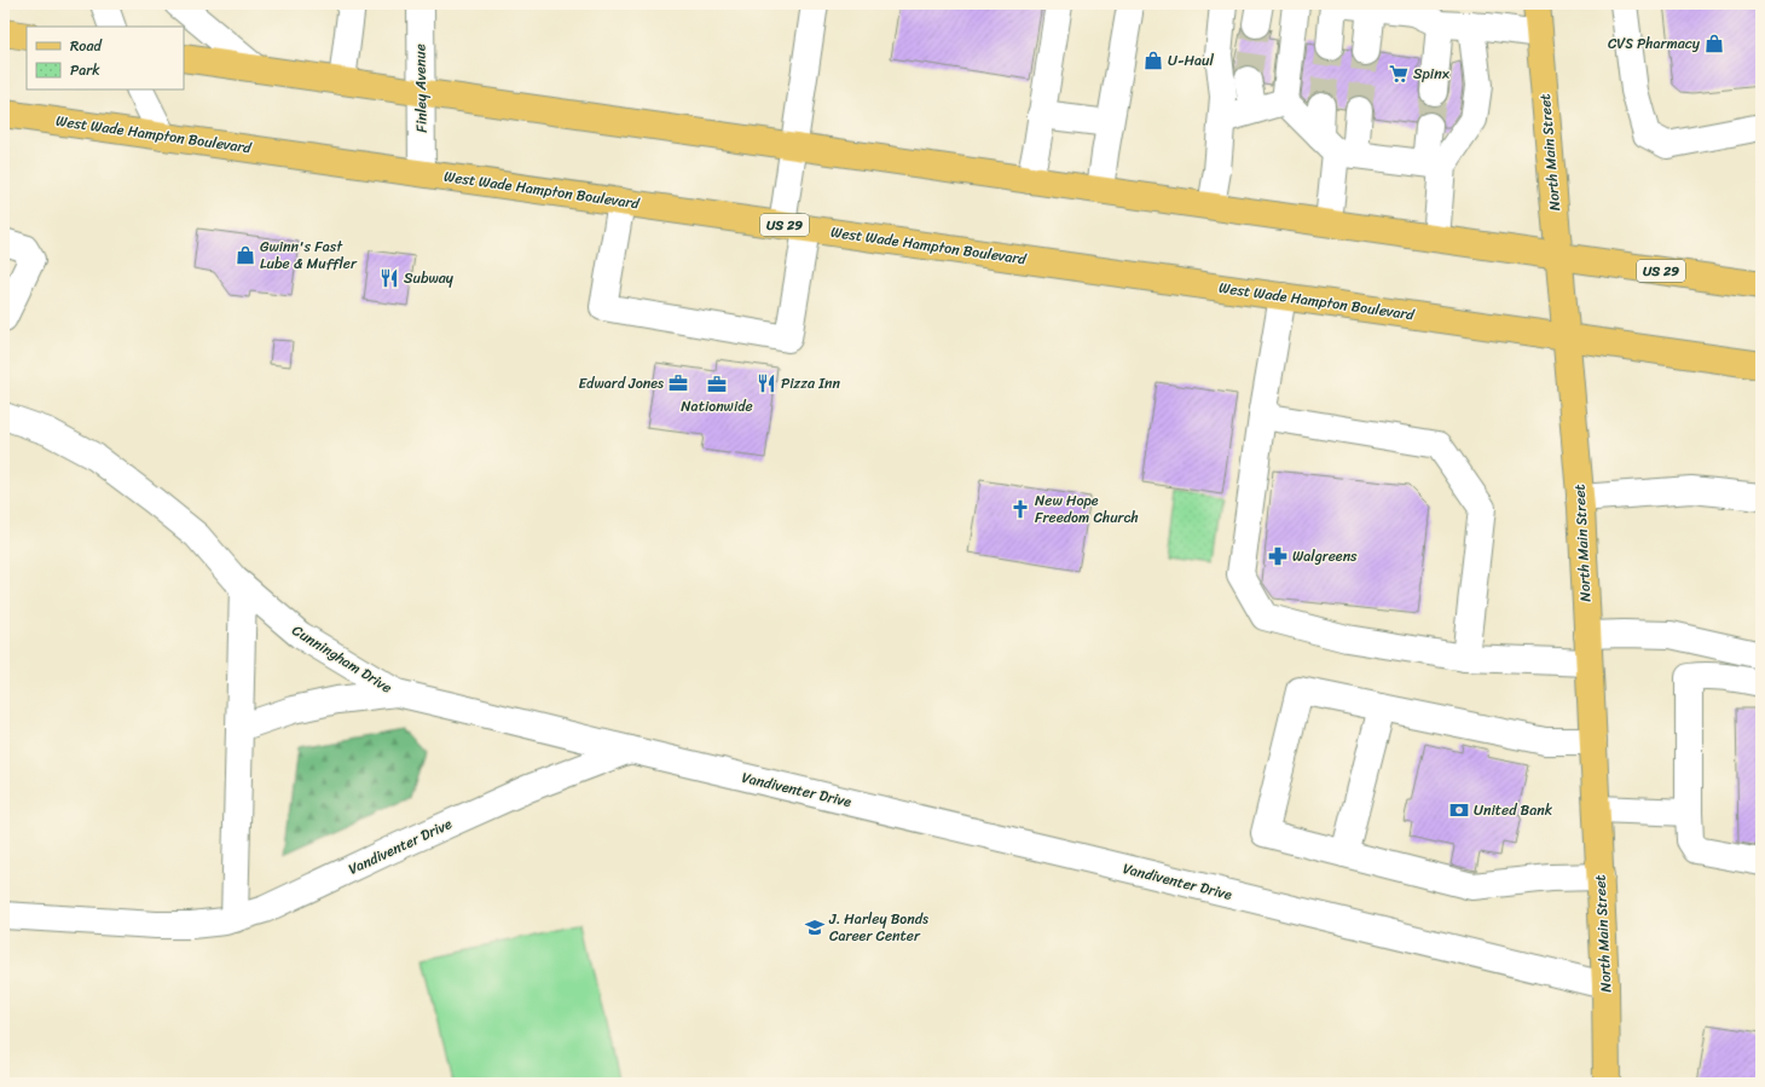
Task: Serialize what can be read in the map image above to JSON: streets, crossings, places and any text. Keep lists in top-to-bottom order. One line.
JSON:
{"streets":{"main road":["West Wade Hampton Boulevard","North Main Street","US 29"],"street":["Finley Avenue","Cunningham Drive","Vandiventer Drive"]},"crossings":[["Finley Avenue","West Wade Hampton Boulevard"],["Finley Avenue","US 29"],["West Wade Hampton Boulevard","North Main Street"],["West Wade Hampton Boulevard","US 29"],["North Main Street","US 29"],["North Main Street","Vandiventer Drive"],["Cunningham Drive","Vandiventer Drive"]],"places":{"shop":["CVS Pharmacy","U-Haul","Gwinn's Fast Lube & Muffler"],"supermarket":["Spinx"],"restaurant":["Subway","Pizza Inn"],"office":["Edward Jones","Nationwide"],"church":["New Hope Freedom Church"],"pharmacy":["Walgreens"],"bank":["United Bank"],"school or university":["J. Harley Bonds Career Center"]},"legend":["Road","Park"]}
